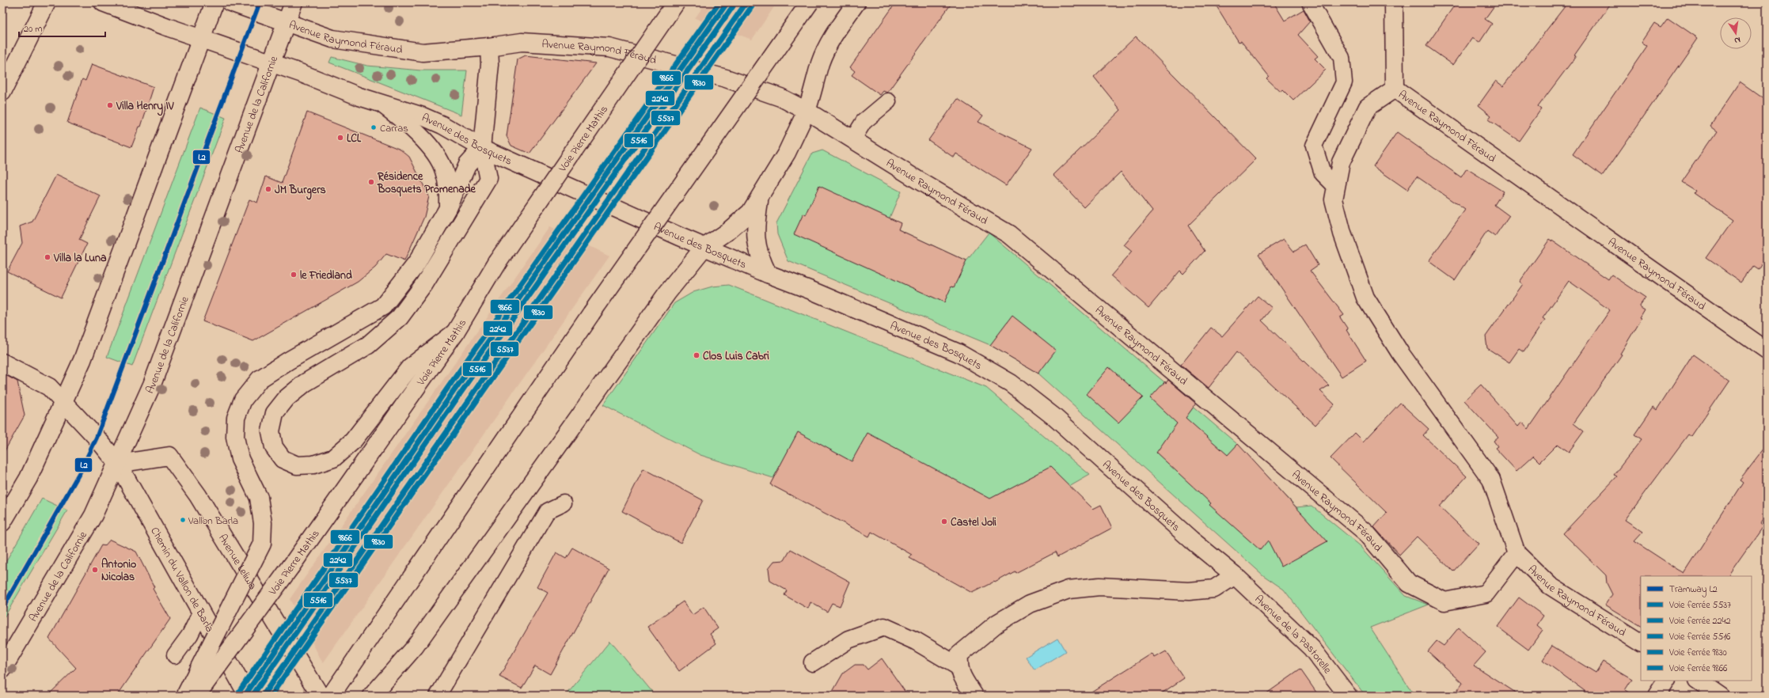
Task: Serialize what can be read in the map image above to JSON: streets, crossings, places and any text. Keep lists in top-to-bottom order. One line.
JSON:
{"streets":{"main road":["Avenue Raymond Féraud","Avenue de la Californie","Voie Pierre Mathis","Avenue des Bosquets","Avenue Leliwa","Chemin du Vallon de Barla","Avenue de la Pastorelle"]},"crossings":[["Avenue Raymond Féraud","Avenue de la Californie"],["Avenue de la Californie","Avenue des Bosquets"],["Avenue de la Californie","Avenue Leliwa"],["Avenue de la Californie","Chemin du Vallon de Barla"],["Avenue des Bosquets","Avenue de la Pastorelle"],["Avenue Leliwa","Chemin du Vallon de Barla"]],"places":["Villa Henry IV","Carras","LCL","Résidence Bosquets Promenade","JM Burgers","Villa la Luna","le Friedland","Clos Luis Cabri","Vallon Barla","Castel Joli","Antonio Nicolas"],"lines":["tram line L2","rail line 5537","rail line 2242","rail line 9866","rail line 5516","rail line 9830"],"legend":["Tramway L2","Voie ferrée 5537","Voie ferrée 2242","Voie ferrée 5516","Voie ferrée 9830","Voie ferrée 9866"],"scale_bar":"20 m","north":"bottom"}
